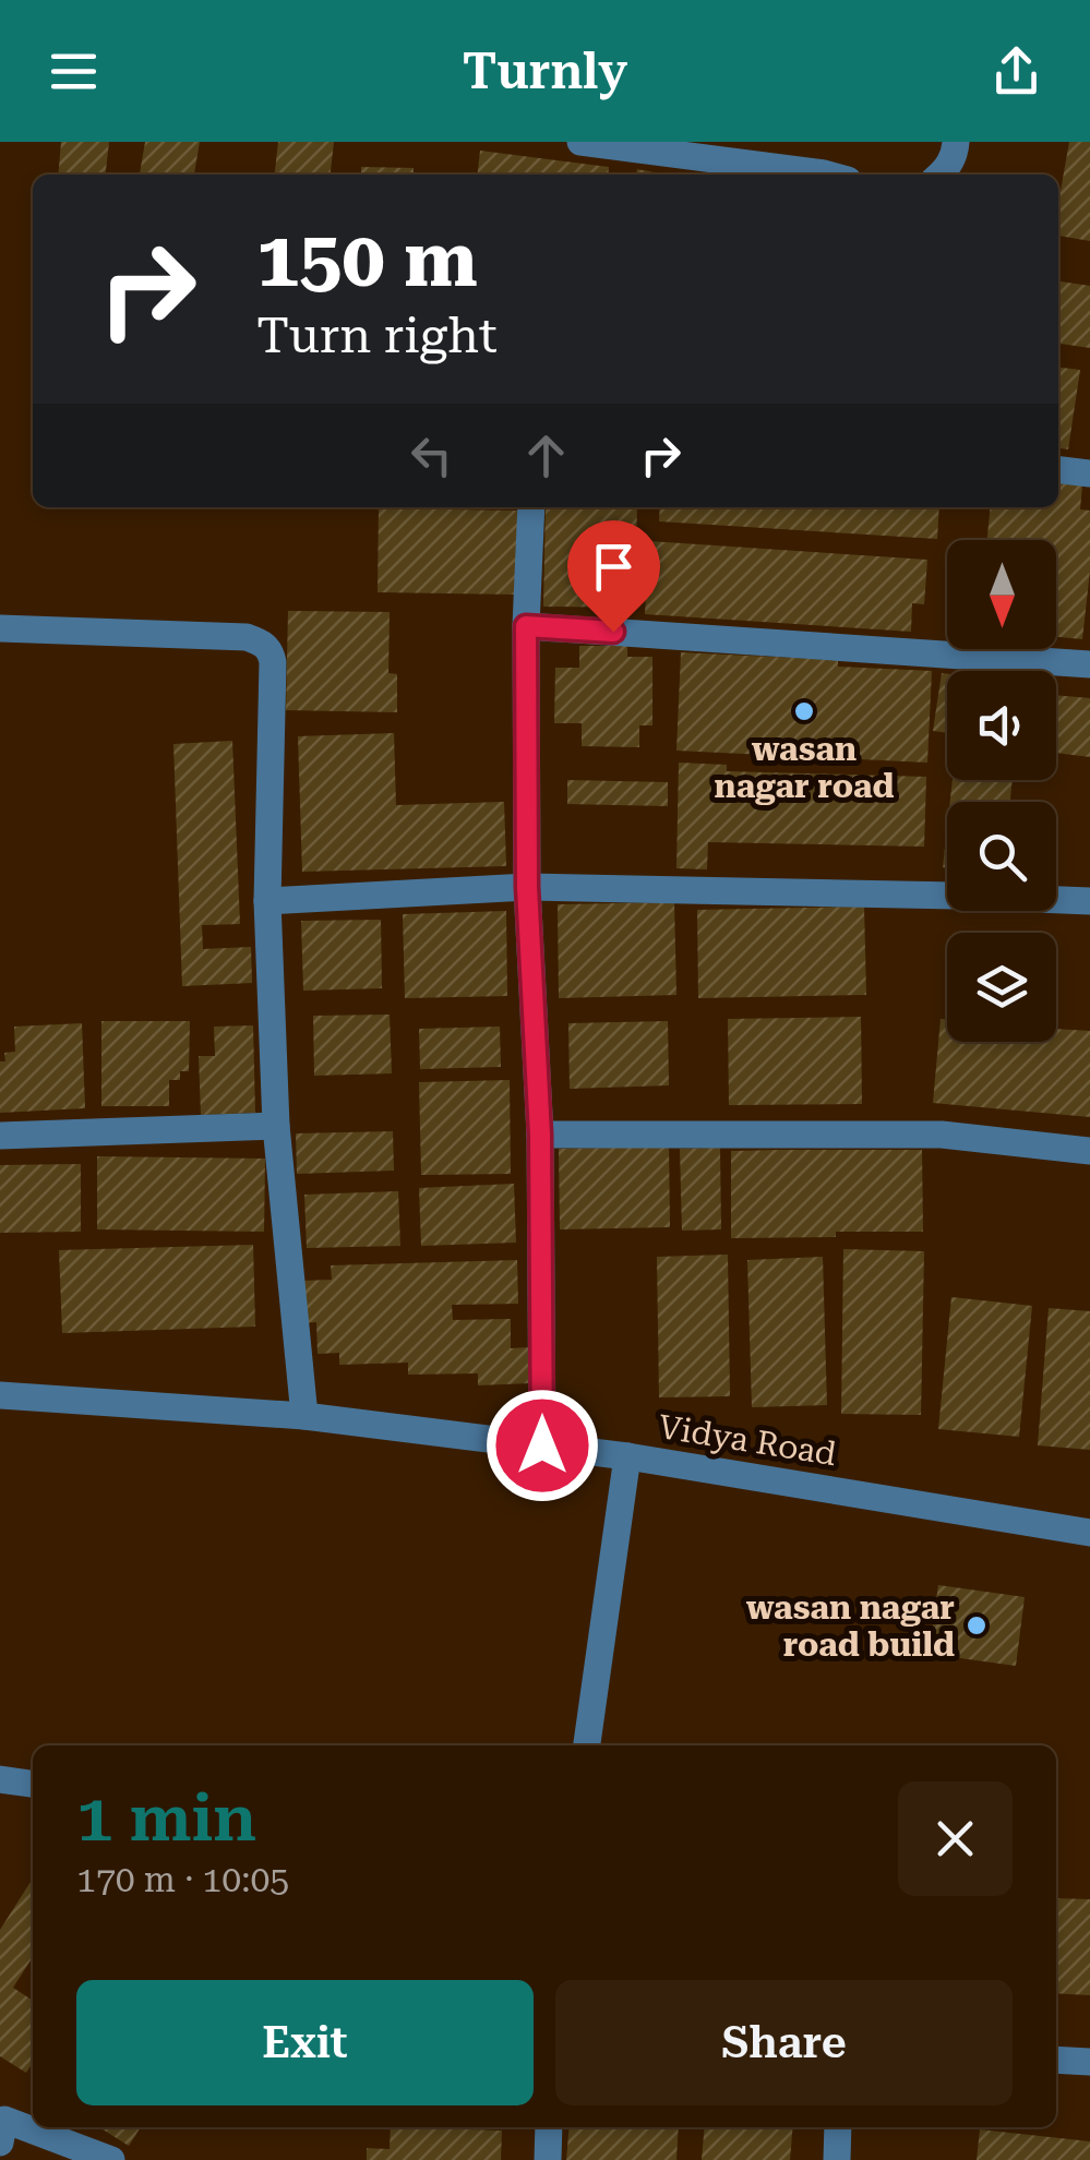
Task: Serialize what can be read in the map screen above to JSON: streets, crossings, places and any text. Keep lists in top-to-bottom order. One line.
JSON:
{"streets":{"street":["Vidya Road"]},"places":["wasan nagar road","wasan nagar road build"],"north":"bottom","page":{"header":"Turnly","turn":["150 m","Turn right"],"heading":["1 min","170 m · 10:05"],"buttons":["Exit","Share"]}}
